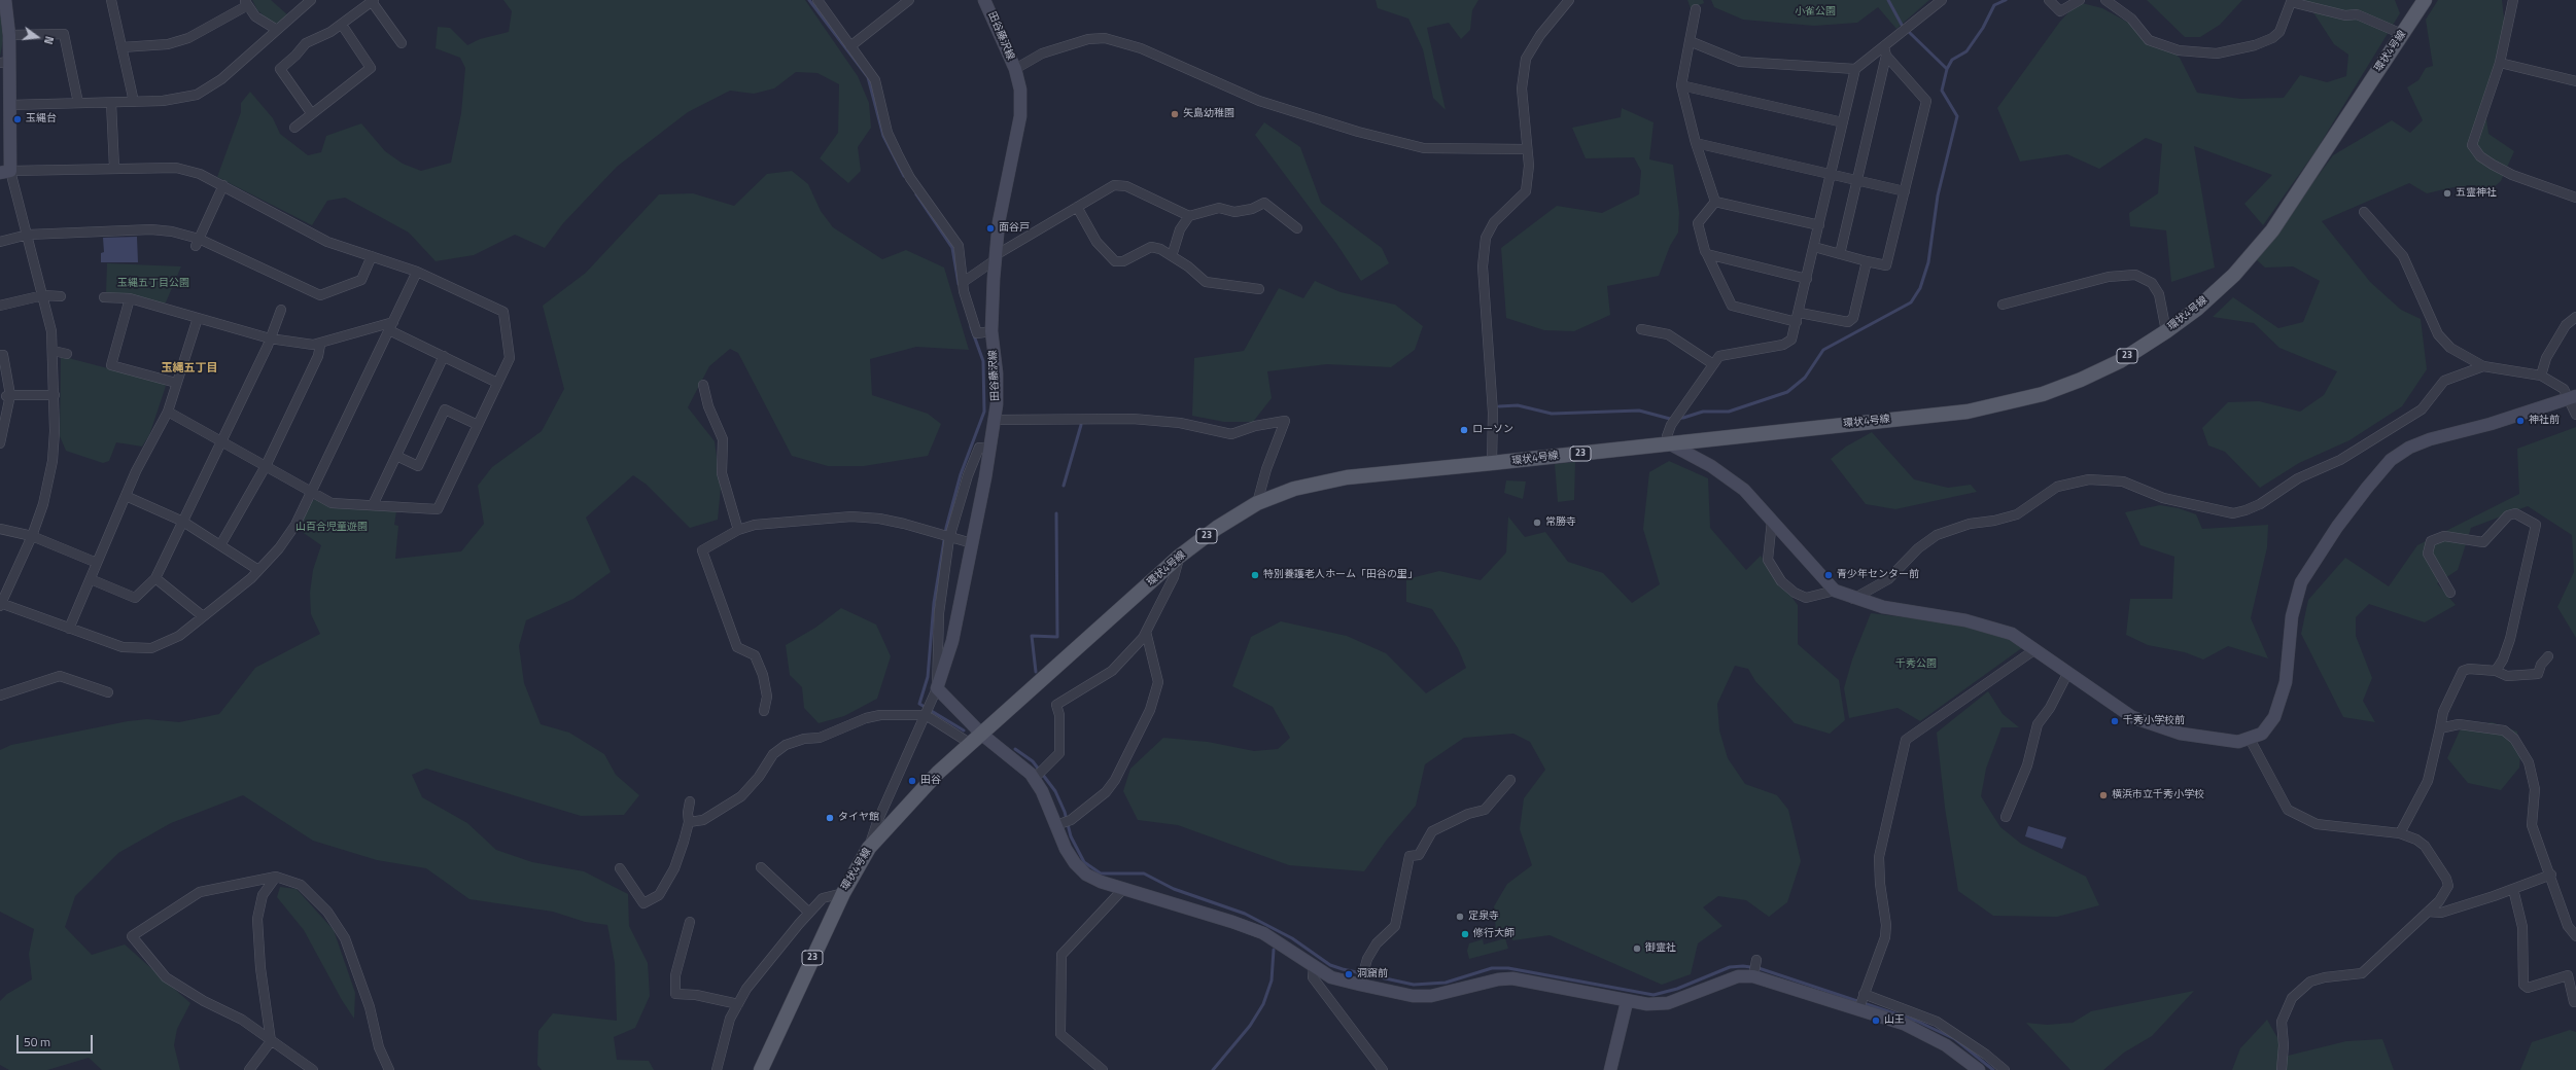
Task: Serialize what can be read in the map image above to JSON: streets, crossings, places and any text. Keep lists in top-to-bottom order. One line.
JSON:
{"streets":{"main road":["環状4号線","23"],"street":["田谷藤沢線"]},"districts":["玉縄五丁目"],"parks":["小雀公園","玉縄五丁目公園","山百合児童遊園","千秀公園"],"places":["矢島幼稚園","玉縄台","五霊神社","面谷戸","神社前","ローソン","常勝寺","特別養護老人ホーム「田谷の里」","青少年センター前","千秀小学校前","田谷","横浜市立千秀小学校","タイヤ館","定泉寺","修行大師","御霊社","洞窟前","山王"],"scale_bar":"50 m","north":"right"}
